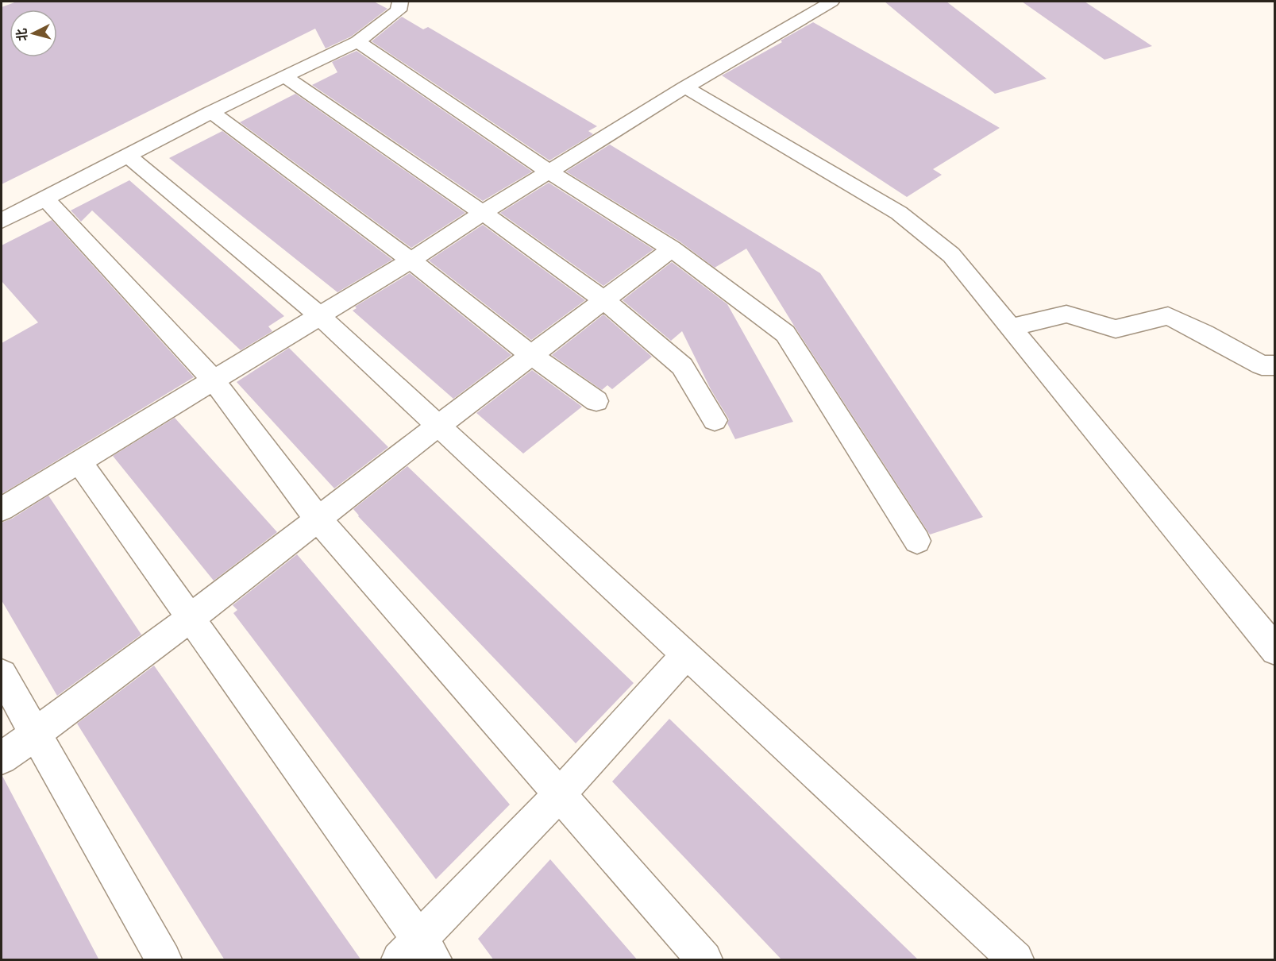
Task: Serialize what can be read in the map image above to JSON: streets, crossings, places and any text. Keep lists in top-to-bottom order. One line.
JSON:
{"north":"left"}
